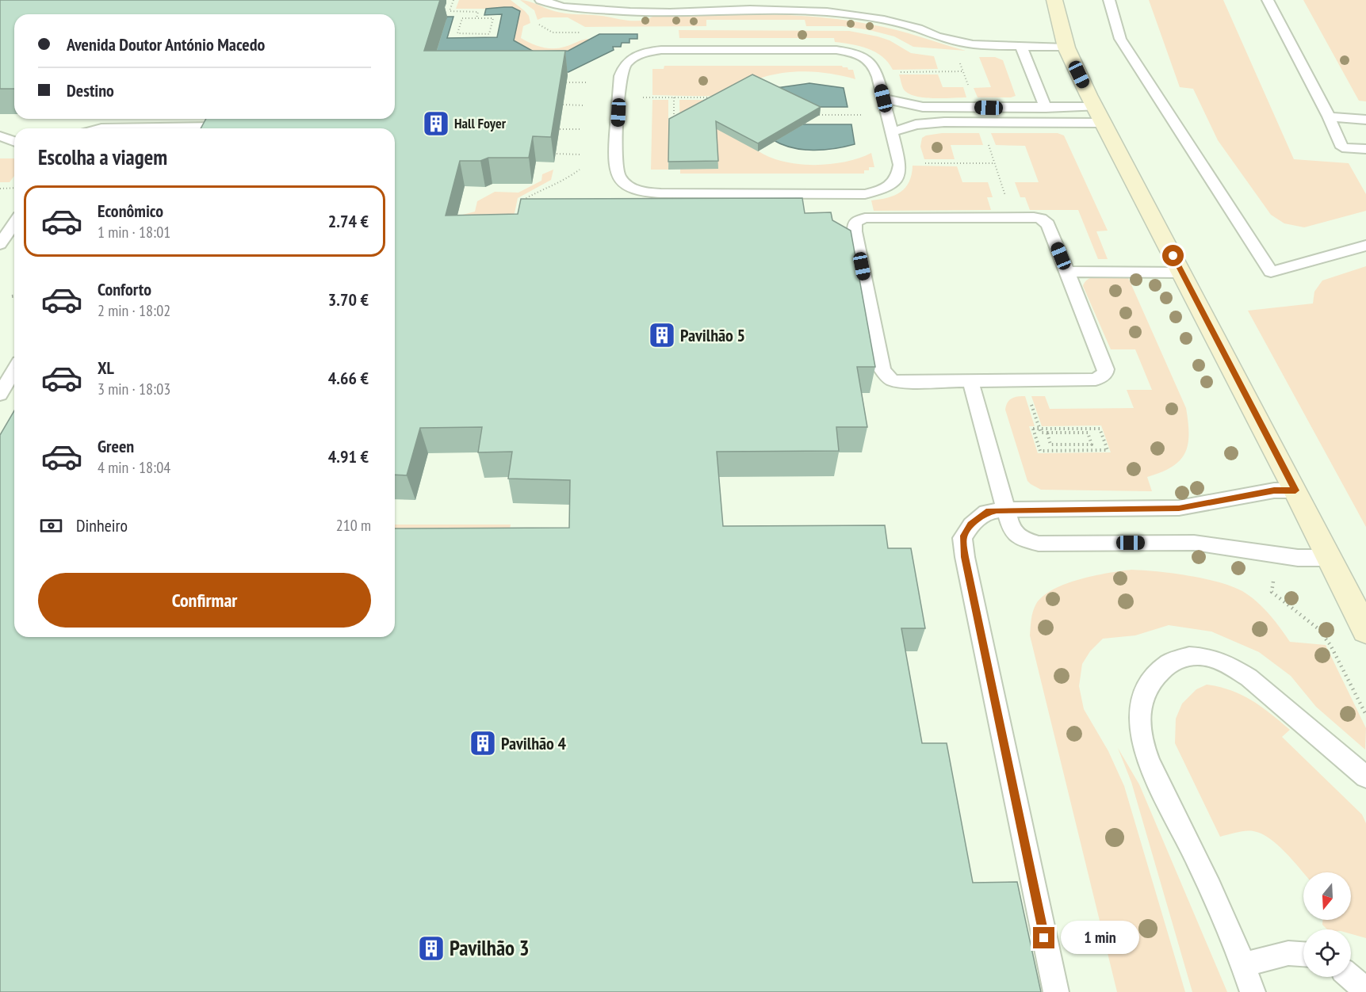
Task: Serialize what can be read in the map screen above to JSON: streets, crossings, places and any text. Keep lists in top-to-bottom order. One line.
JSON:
{"places":{"building":["Hall Foyer","Pavilhão 5","Pavilhão 4","Pavilhão 3"]},"north":"bottom","page":{"banner":["Avenida Doutor António Macedo","Destino"],"heading":"Escolha a viagem","list":[{"name":"Econômico","note":"1 min · 18:01","value":"2.74 €"},{"name":"Conforto","note":"2 min · 18:02","value":"3.70 €"},{"name":"XL","note":"3 min · 18:03","value":"4.66 €"},{"name":"Green","note":"4 min · 18:04","value":"4.91 €"}],"pay":["Dinheiro","210 m"],"buttons":"Confirmar","bubble":"1 min"}}
